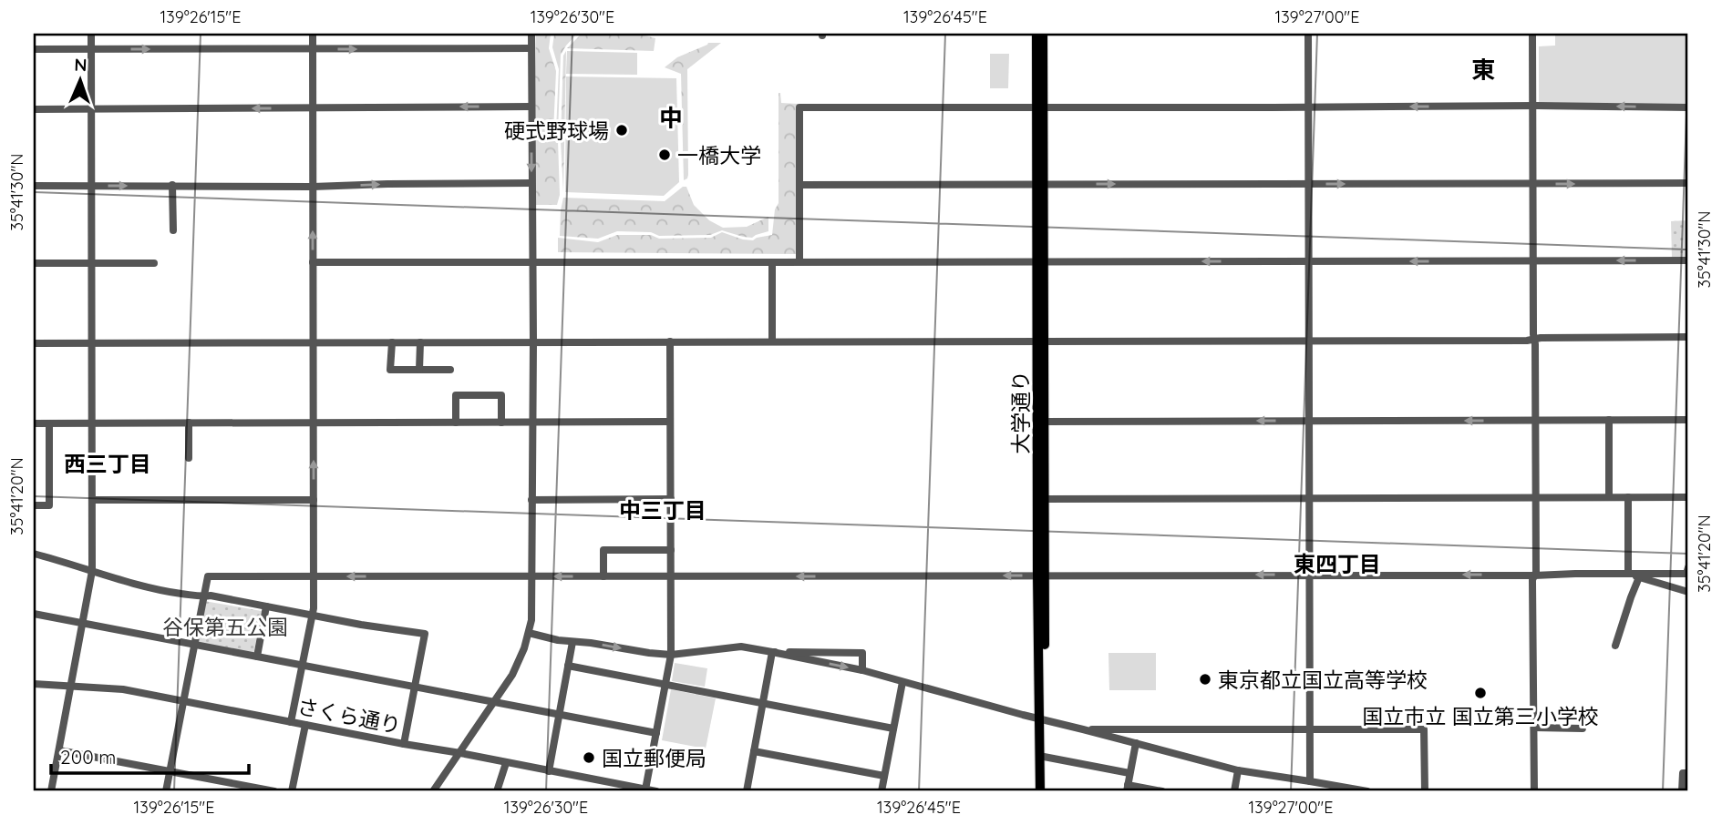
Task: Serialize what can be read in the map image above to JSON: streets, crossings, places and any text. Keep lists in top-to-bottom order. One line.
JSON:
{"streets":{"main road":["大学通り"],"street":["さくら通り"]},"districts":["東","中","西三丁目","中三丁目","東四丁目"],"parks":["谷保第五公園"],"places":["硬式野球場","一橋大学","東京都立国立高等学校","国立市立 国立第三小学校","国立郵便局"],"scale_bar":"200 m","north":"top","coordinates":["139°26'15\"E","139°26'30\"E","139°26'45\"E","139°27'00\"E","35°41'30\"N","35°41'20\"N"]}
